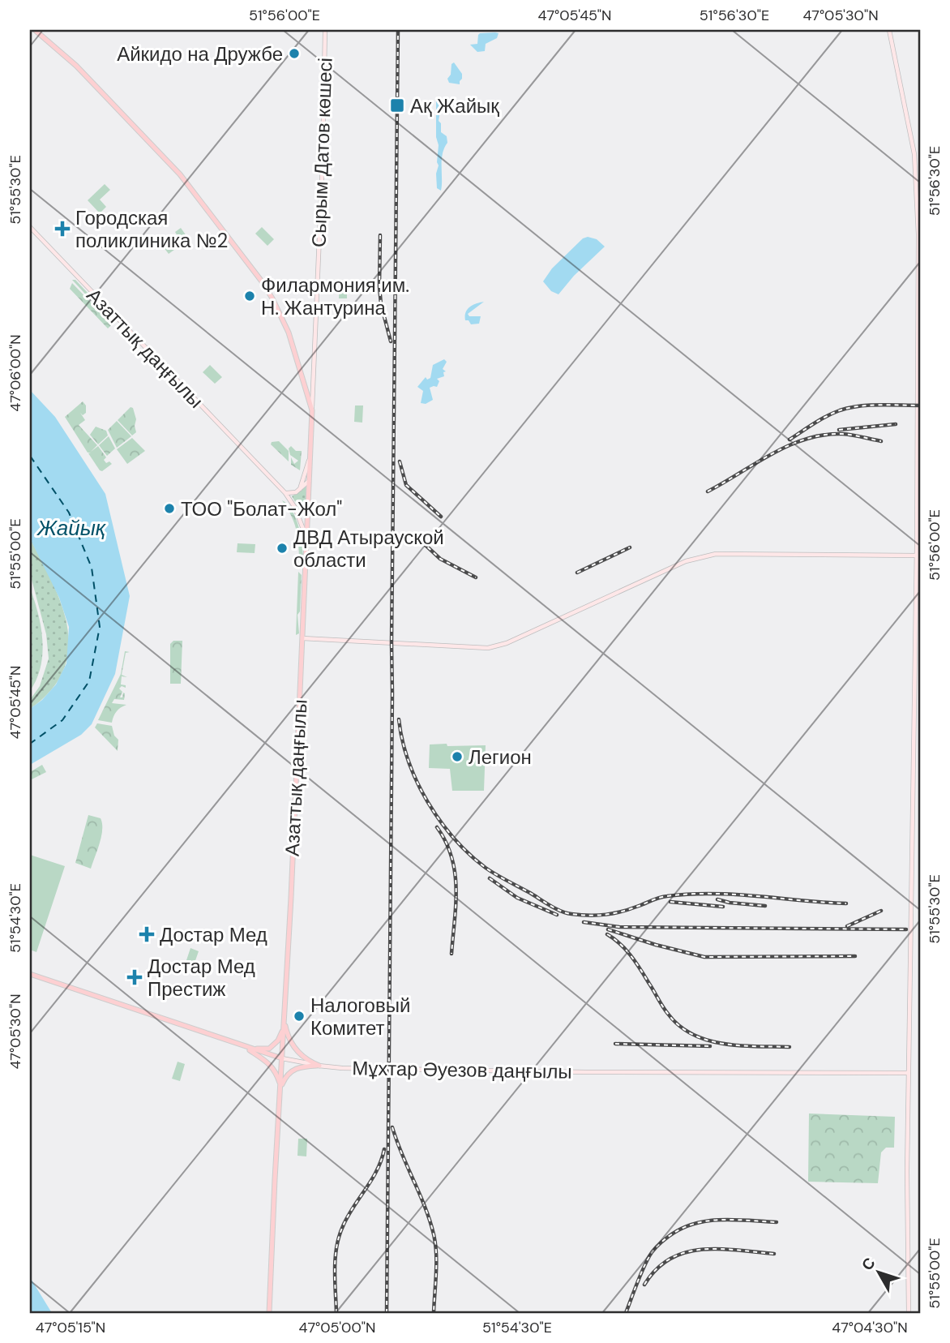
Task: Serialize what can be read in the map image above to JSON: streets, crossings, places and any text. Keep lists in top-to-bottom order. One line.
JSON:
{"streets":{"main road":["Сырым Датов көшесі","Азаттық даңғылы","Мұхтар Әуезов даңғылы"]},"crossings":[["Сырым Датов көшесі","Азаттық даңғылы"],["Азаттық даңғылы","Мұхтар Әуезов даңғылы"]],"water":["Жайық"],"places":{"other":["Айкидо на Дружбе","Филармония им. Н. Жантурина","ТОО \"Болат-Жол\"","ДВД Атырауской области","Легион","Налоговый Комитет"],"transit":["Ақ Жайық"],"health":["Городская поликлиника №2","Достар Мед","Достар Мед Престиж"]},"north":"top left","coordinates":["51°56'00\"E","47°05'45\"N","51°56'30\"E","47°05'30\"N","51°55'30\"E","47°06'00\"N","51°55'00\"E","51°54'30\"E","47°05'15\"N","47°05'00\"N","47°04'30\"N"]}
